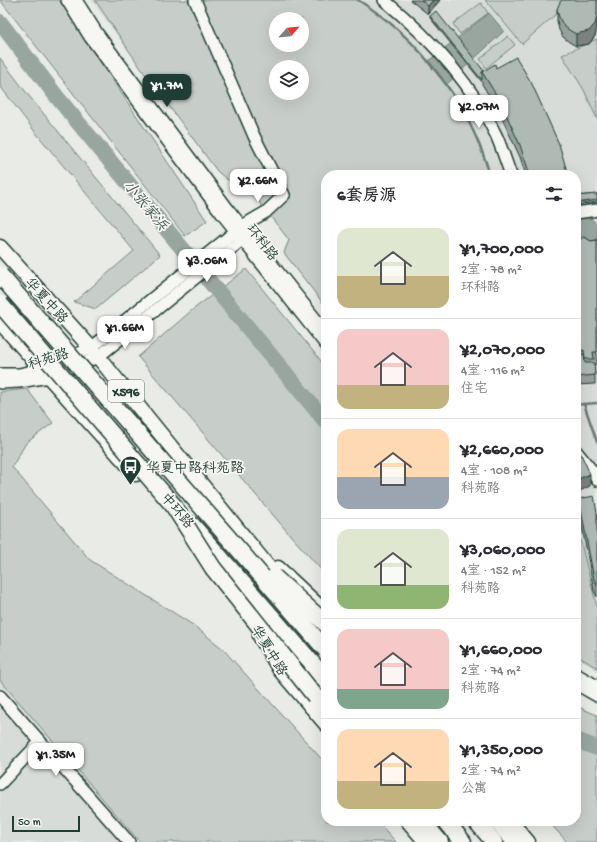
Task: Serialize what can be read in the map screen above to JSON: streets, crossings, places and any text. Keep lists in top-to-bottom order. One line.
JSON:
{"streets":{"highway":["中环路"],"main road":["华夏中路","X596"],"street":["环科路","科苑路"]},"crossings":[["环科路","科苑路"],["华夏中路","科苑路"]],"water":["小张家浜"],"places":{"bus stop":["华夏中路科苑路"]},"scale_bar":"50 m","north":"top right","page":{"price":["¥1.7M","¥2.07M","¥2.66M","¥3.06M","¥1.66M","¥1.35M"],"heading":"6套房源","list":[{"name":"¥1,700,000","note":"2室 · 78 m² · 环科路"},{"name":"¥2,070,000","note":"4室 · 116 m² · 住宅"},{"name":"¥2,660,000","note":"4室 · 108 m² · 科苑路"},{"name":"¥3,060,000","note":"4室 · 152 m² · 科苑路"},{"name":"¥1,660,000","note":"2室 · 74 m² · 科苑路"},{"name":"¥1,350,000","note":"2室 · 74 m² · 公寓"}],"scale":"50 m"}}
